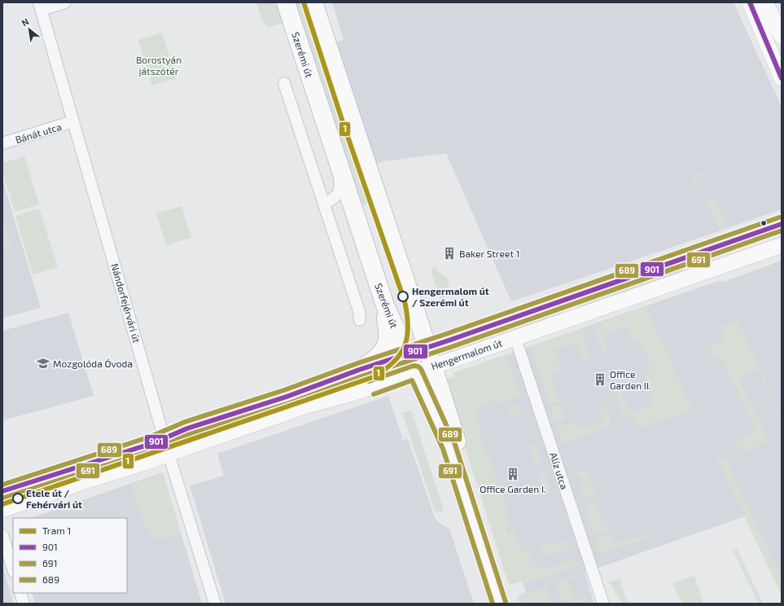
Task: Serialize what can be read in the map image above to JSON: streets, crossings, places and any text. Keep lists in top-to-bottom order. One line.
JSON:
{"streets":{"main road":["Szerémi út","Hengermalom út"],"street":["Bánát utca","Nándorfejérvári út","Alíz utca"]},"crossings":[["Szerémi út","Hengermalom út"],["Bánát utca","Nándorfejérvári út"],["Nándorfejérvári út","Hengermalom út"],["Hengermalom út","Alíz utca"]],"parks":["Borostyán játszótér"],"places":{"building":["Baker Street 1","Office Garden II.","Office Garden I."],"other":["Hengermalom út / Szerémi út","Etele út / Fehérvári út"],"school or university":["Mozgolóda Óvoda"]},"lines":["tram line 1","transit line 901","transit line 689","transit line 691"],"legend":["Tram 1","901","691","689"],"north":"top left"}
